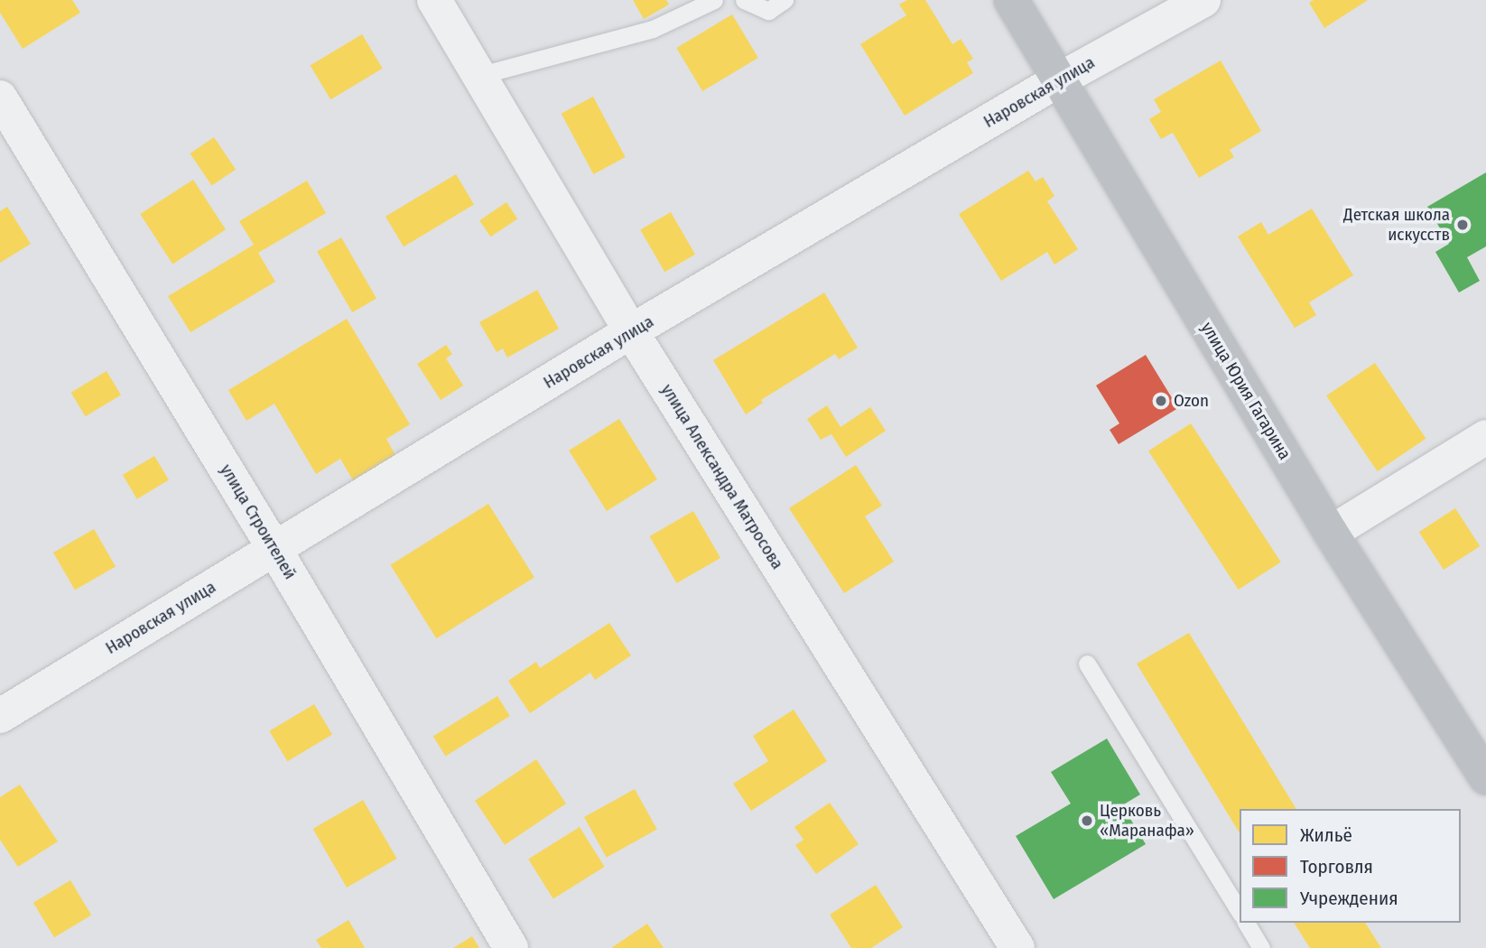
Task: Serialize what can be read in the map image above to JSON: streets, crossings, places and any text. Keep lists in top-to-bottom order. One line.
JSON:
{"streets":{"street":["Наровская улица","улица Юрия Гагарина","улица Александра Матросова","улица Строителей"]},"crossings":[["Наровская улица","улица Юрия Гагарина"],["Наровская улица","улица Александра Матросова"],["Наровская улица","улица Строителей"]],"places":["Детская школа искусств","Ozon","Церковь «Маранафа»"],"legend":["Жильё","Торговля","Учреждения"]}
